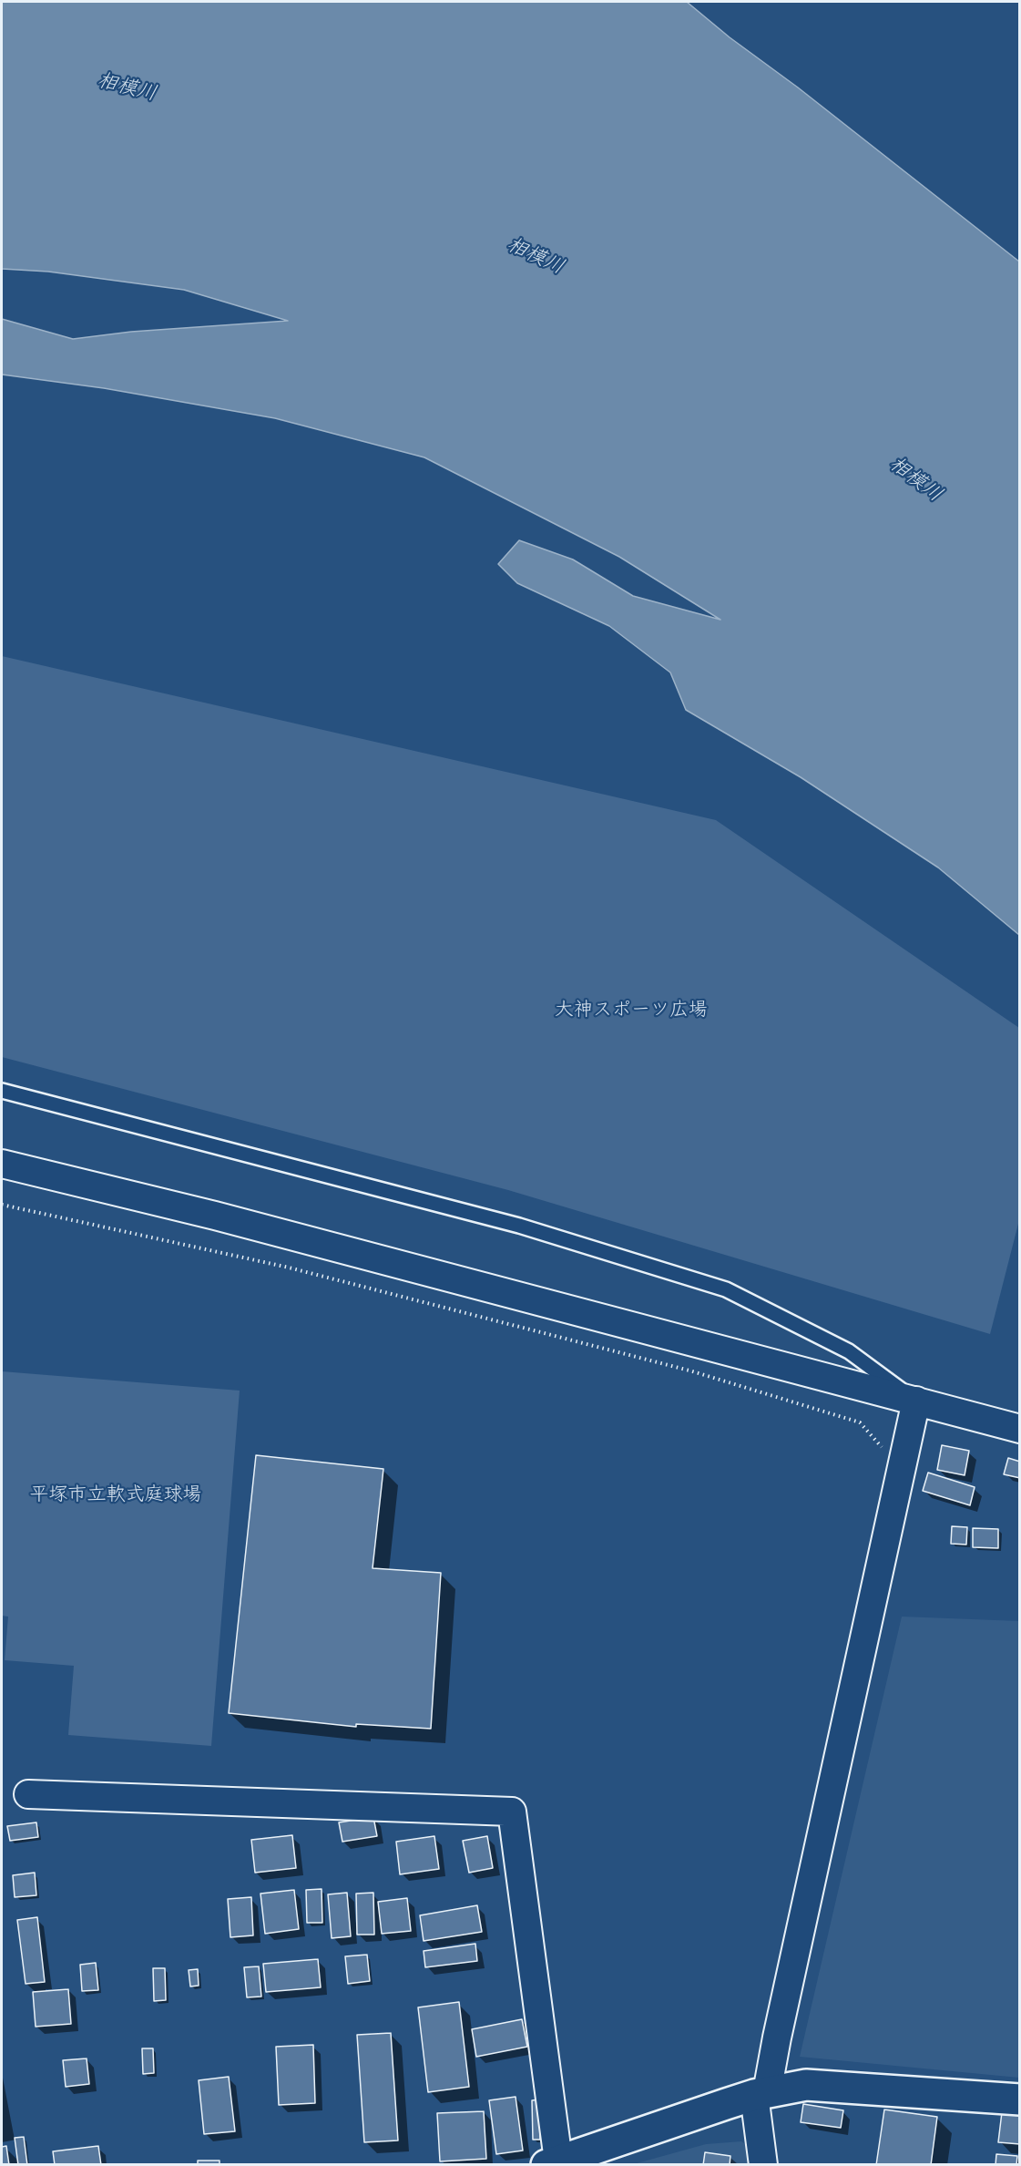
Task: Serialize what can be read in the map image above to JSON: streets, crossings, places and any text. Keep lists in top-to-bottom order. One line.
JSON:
{"water":["相模川"],"parks":["大神スポーツ広場","平塚市立軟式庭球場"]}
